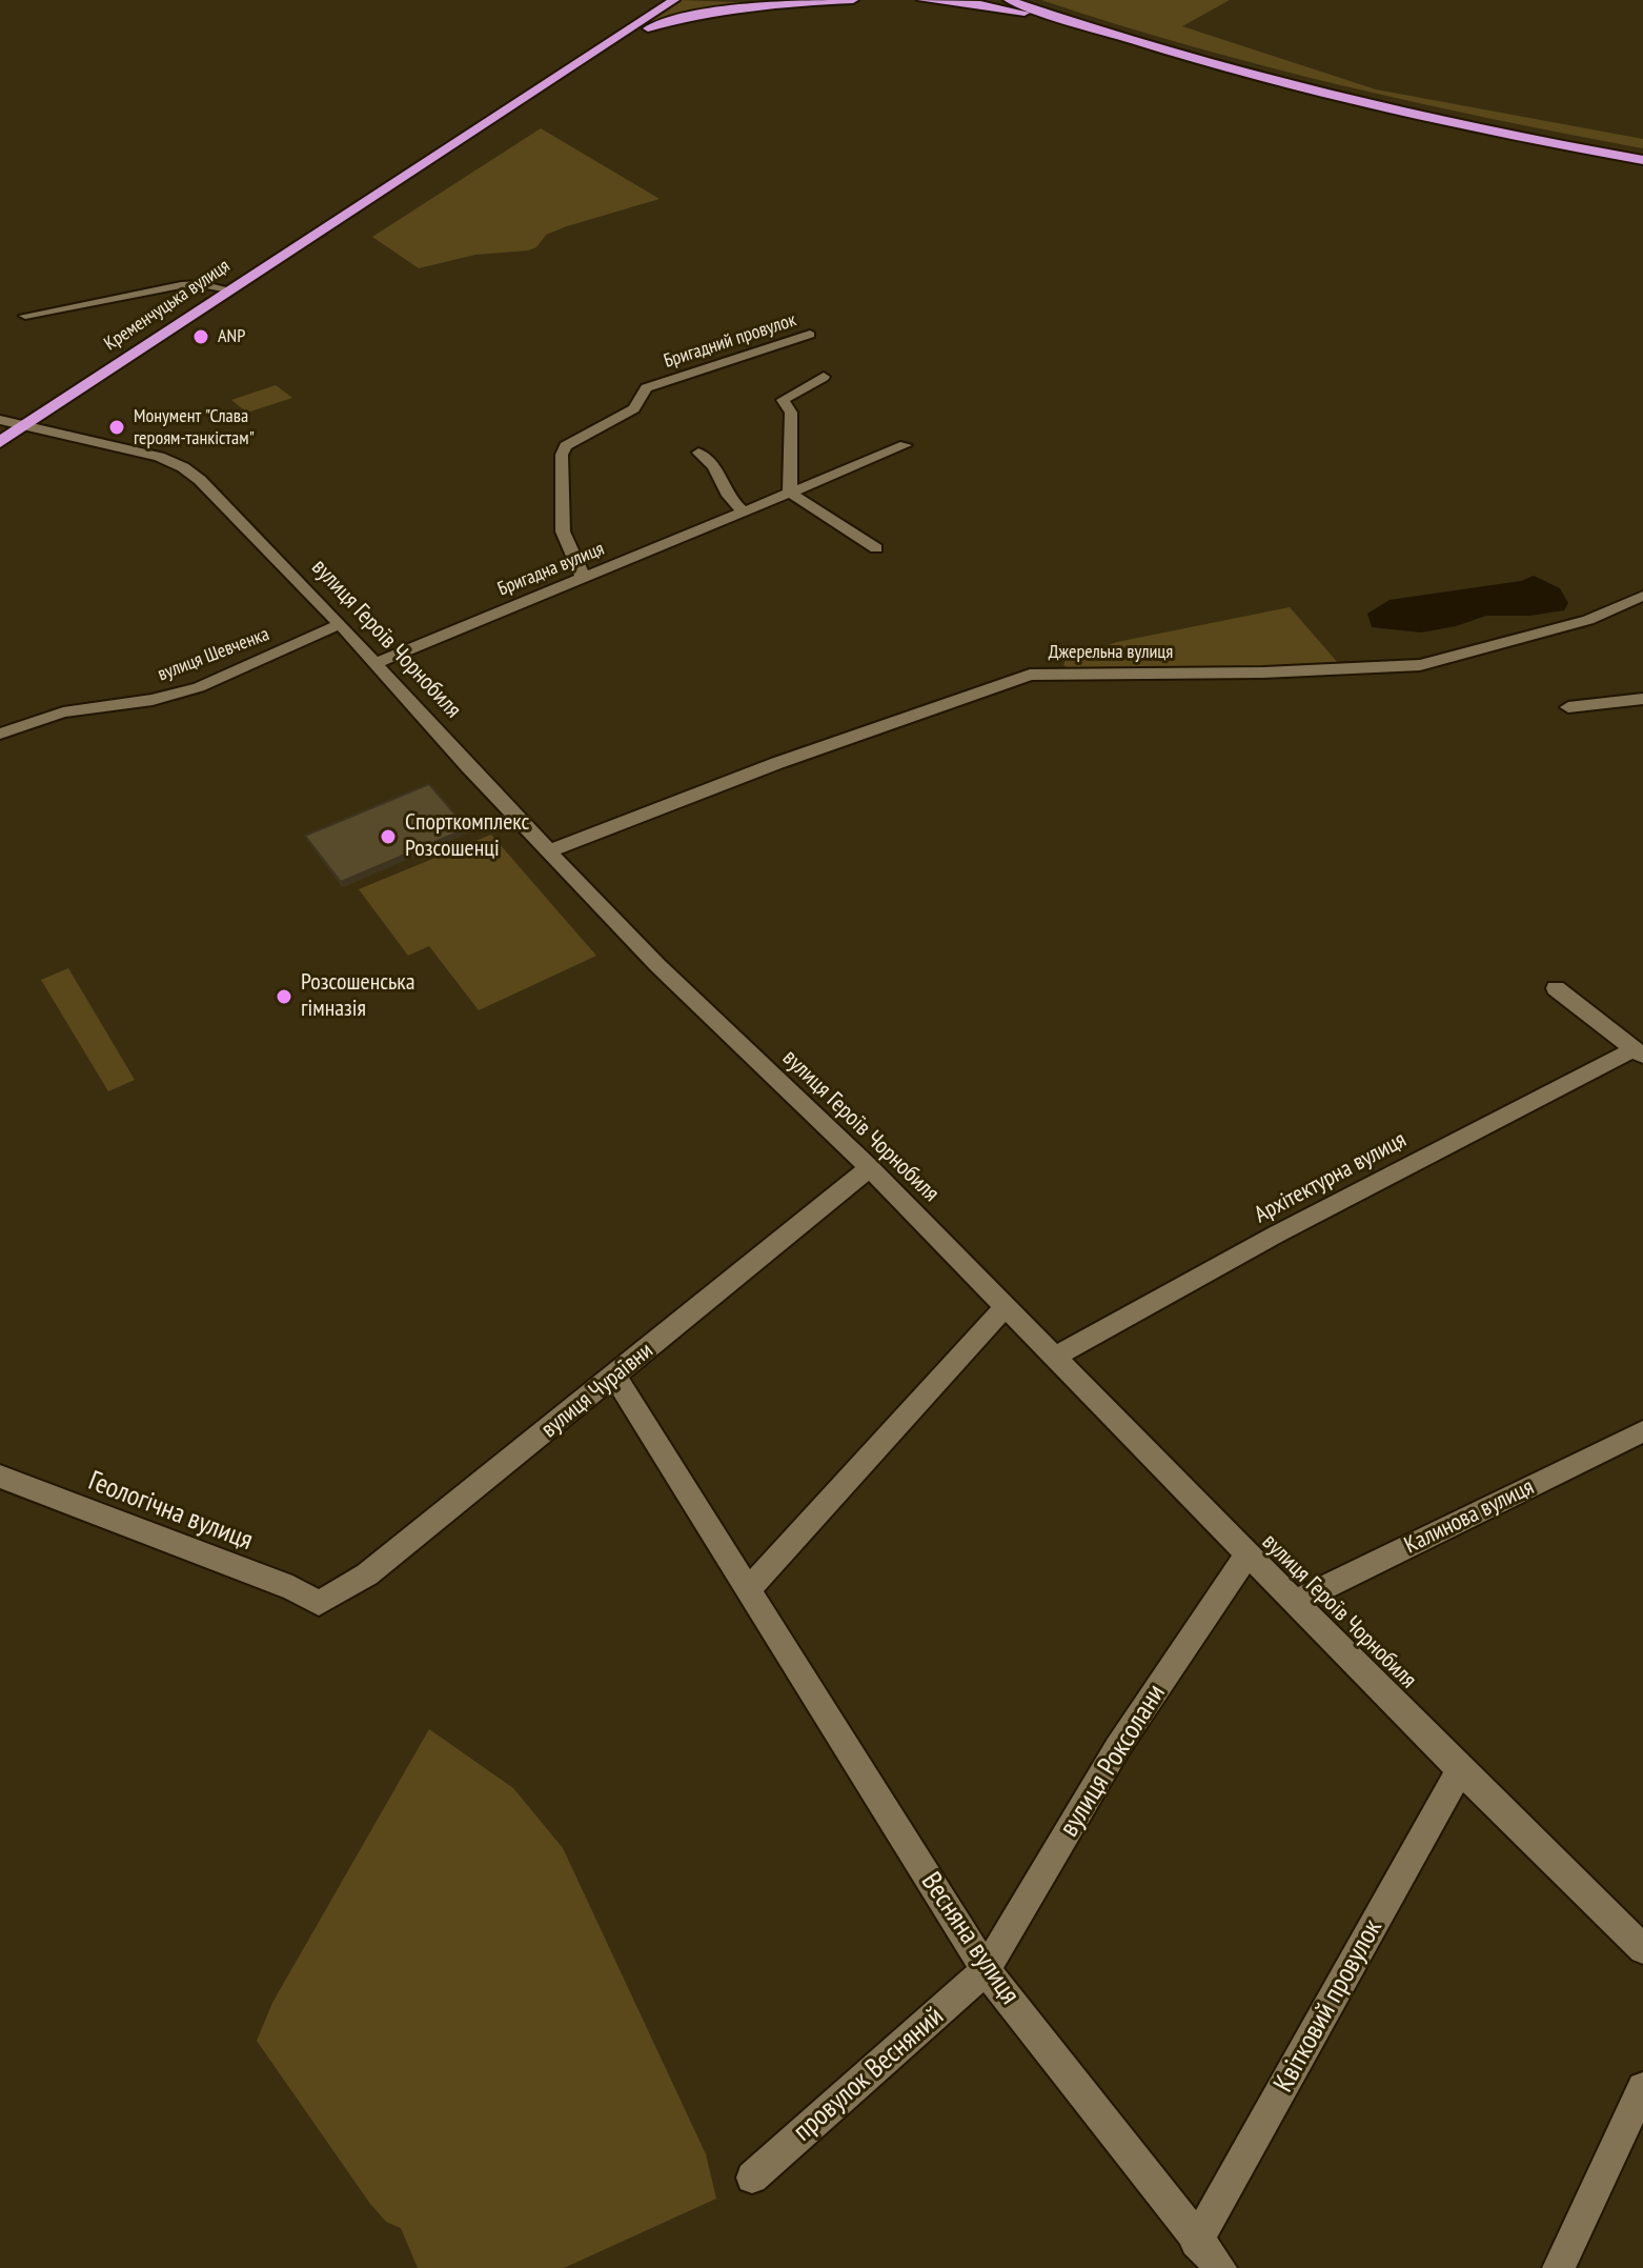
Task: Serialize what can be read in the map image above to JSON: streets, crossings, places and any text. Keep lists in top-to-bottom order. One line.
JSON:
{"streets":{"highway":["Кременчуцька вулиця"],"street":["Бригадний провулок","Бригадна вулиця","вулиця Героїв Чорнобиля","Джерельна вулиця","вулиця Шевченка","Архітектурна вулиця","вулиця Чураївни","Геологічна вулиця","Калинова вулиця","вулиця Роксолани","Весняна вулиця","Квітковий провулок","провулок Весняний"]},"crossings":[["Кременчуцька вулиця","вулиця Героїв Чорнобиля"],["Бригадний провулок","Бригадна вулиця"],["Бригадна вулиця","вулиця Героїв Чорнобиля"],["вулиця Героїв Чорнобиля","Джерельна вулиця"],["вулиця Героїв Чорнобиля","вулиця Шевченка"],["вулиця Героїв Чорнобиля","Архітектурна вулиця"],["вулиця Героїв Чорнобиля","вулиця Чураївни"],["вулиця Героїв Чорнобиля","Калинова вулиця"],["вулиця Героїв Чорнобиля","вулиця Роксолани"],["вулиця Героїв Чорнобиля","Квітковий провулок"],["вулиця Чураївни","Геологічна вулиця"],["вулиця Чураївни","Весняна вулиця"],["вулиця Роксолани","Весняна вулиця"],["вулиця Роксолани","провулок Весняний"],["Весняна вулиця","Квітковий провулок"],["Весняна вулиця","провулок Весняний"]],"places":["ANP","Монумент \"Слава героям-танкістам\"","Спорткомплекс Розсошенці","Розсошенська гімназія"]}
